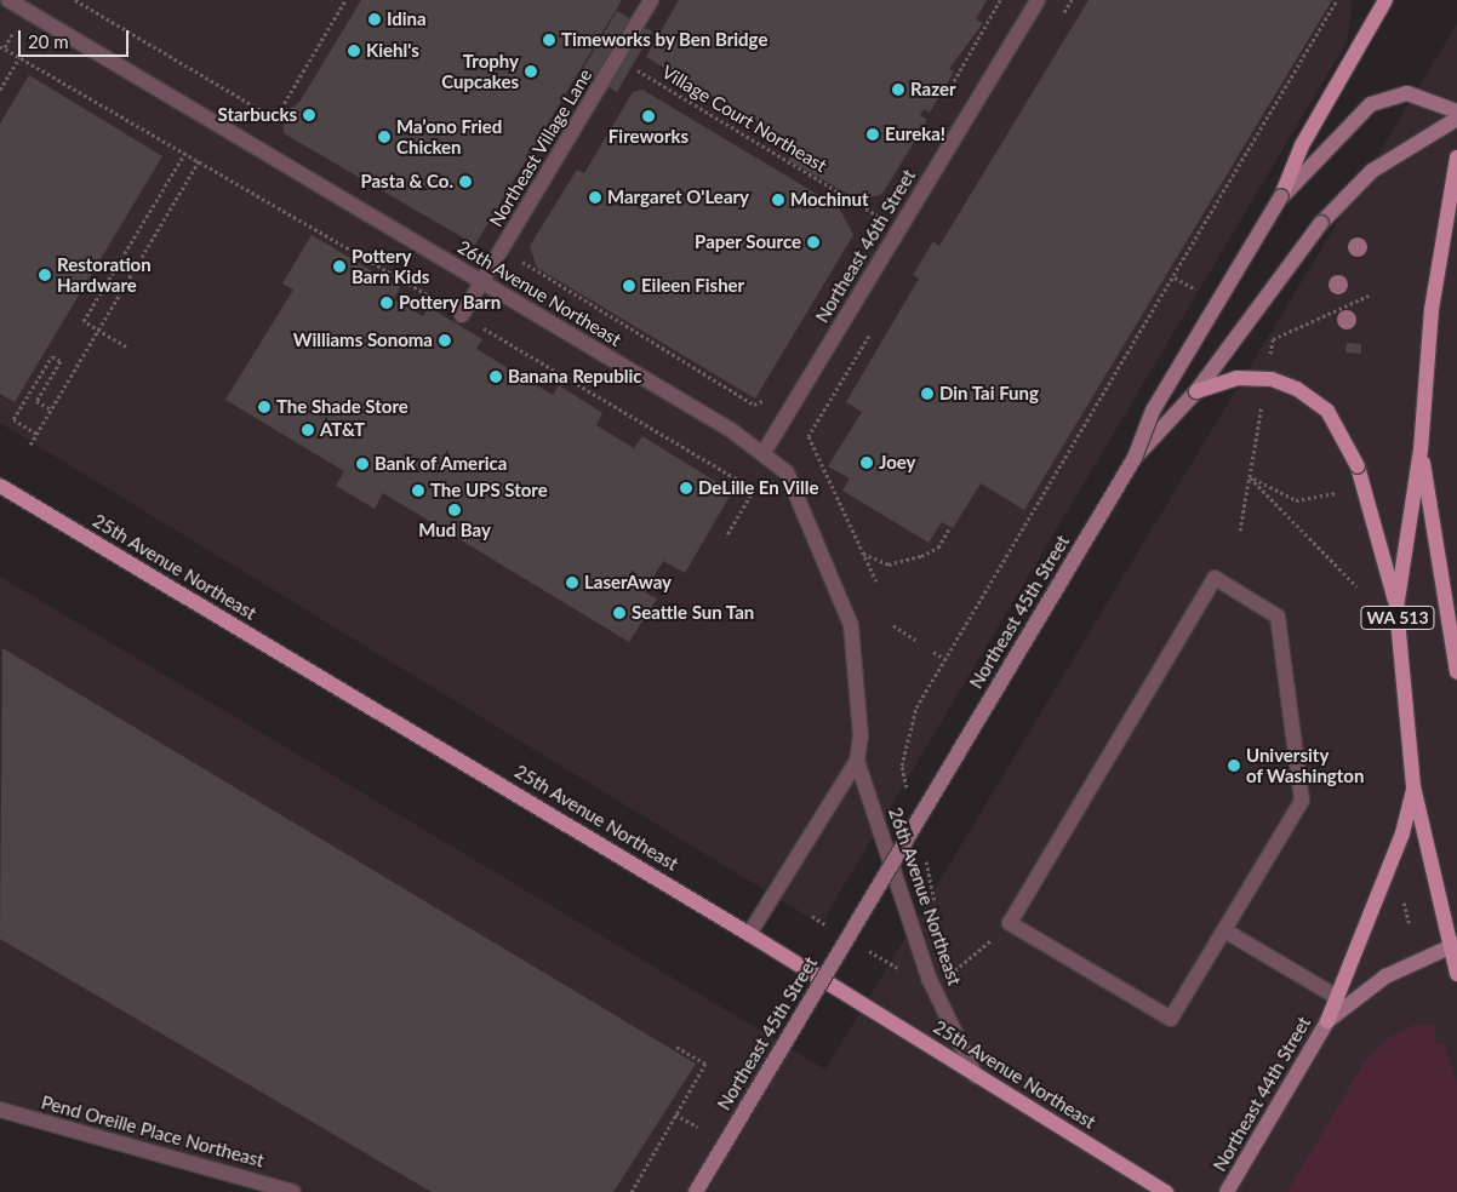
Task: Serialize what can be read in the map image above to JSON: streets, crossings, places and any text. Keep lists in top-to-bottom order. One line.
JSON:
{"streets":{"main road":["25th Avenue Northeast","Northeast 45th Street","WA 513","Northeast 44th Street"],"street":["Northeast Village Lane","Northeast 46th Street","26th Avenue Northeast","Pend Oreille Place Northeast"],"path":["Village Court Northeast"]},"crossings":[["Village Court Northeast","Northeast Village Lane"],["Northeast Village Lane","26th Avenue Northeast"],["Northeast 46th Street","26th Avenue Northeast"],["26th Avenue Northeast","25th Avenue Northeast"],["WA 513","Northeast 44th Street"]],"places":["Idina","Timeworks by Ben Bridge","Kiehl's","Trophy Cupcakes","Razer","Starbucks","Fireworks","Eureka!","Ma’ono Fried Chicken","Pasta & Co.","Margaret O'Leary","Mochinut","Paper Source","Pottery Barn Kids","Restoration Hardware","Eileen Fisher","Pottery Barn","Williams Sonoma","Banana Republic","Din Tai Fung","The Shade Store","AT&T","Joey","Bank of America","DeLille En Ville","The UPS Store","Mud Bay","LaserAway","Seattle Sun Tan","University of Washington"],"scale_bar":"20 m"}
